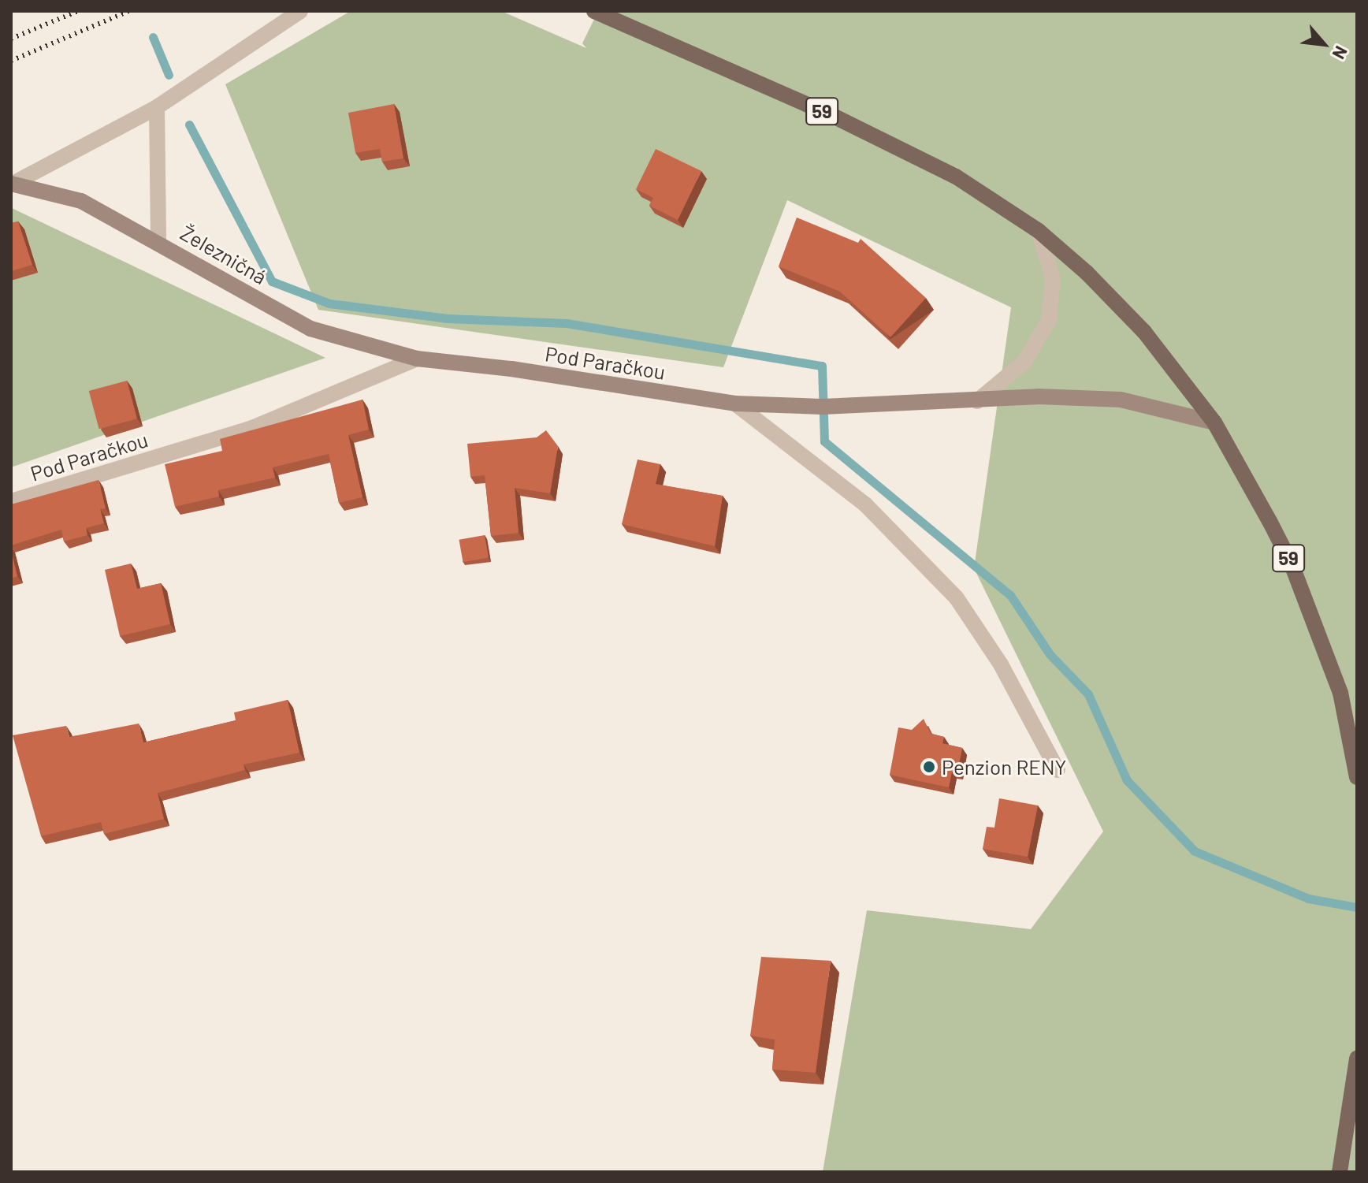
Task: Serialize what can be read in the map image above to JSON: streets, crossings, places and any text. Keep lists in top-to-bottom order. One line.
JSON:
{"streets":{"main road":["59"],"street":["Železničná","Pod Paračkou"]},"crossings":[["59","Pod Paračkou"],["Železničná","Pod Paračkou"]],"places":["Penzion RENY"],"north":"bottom right"}
